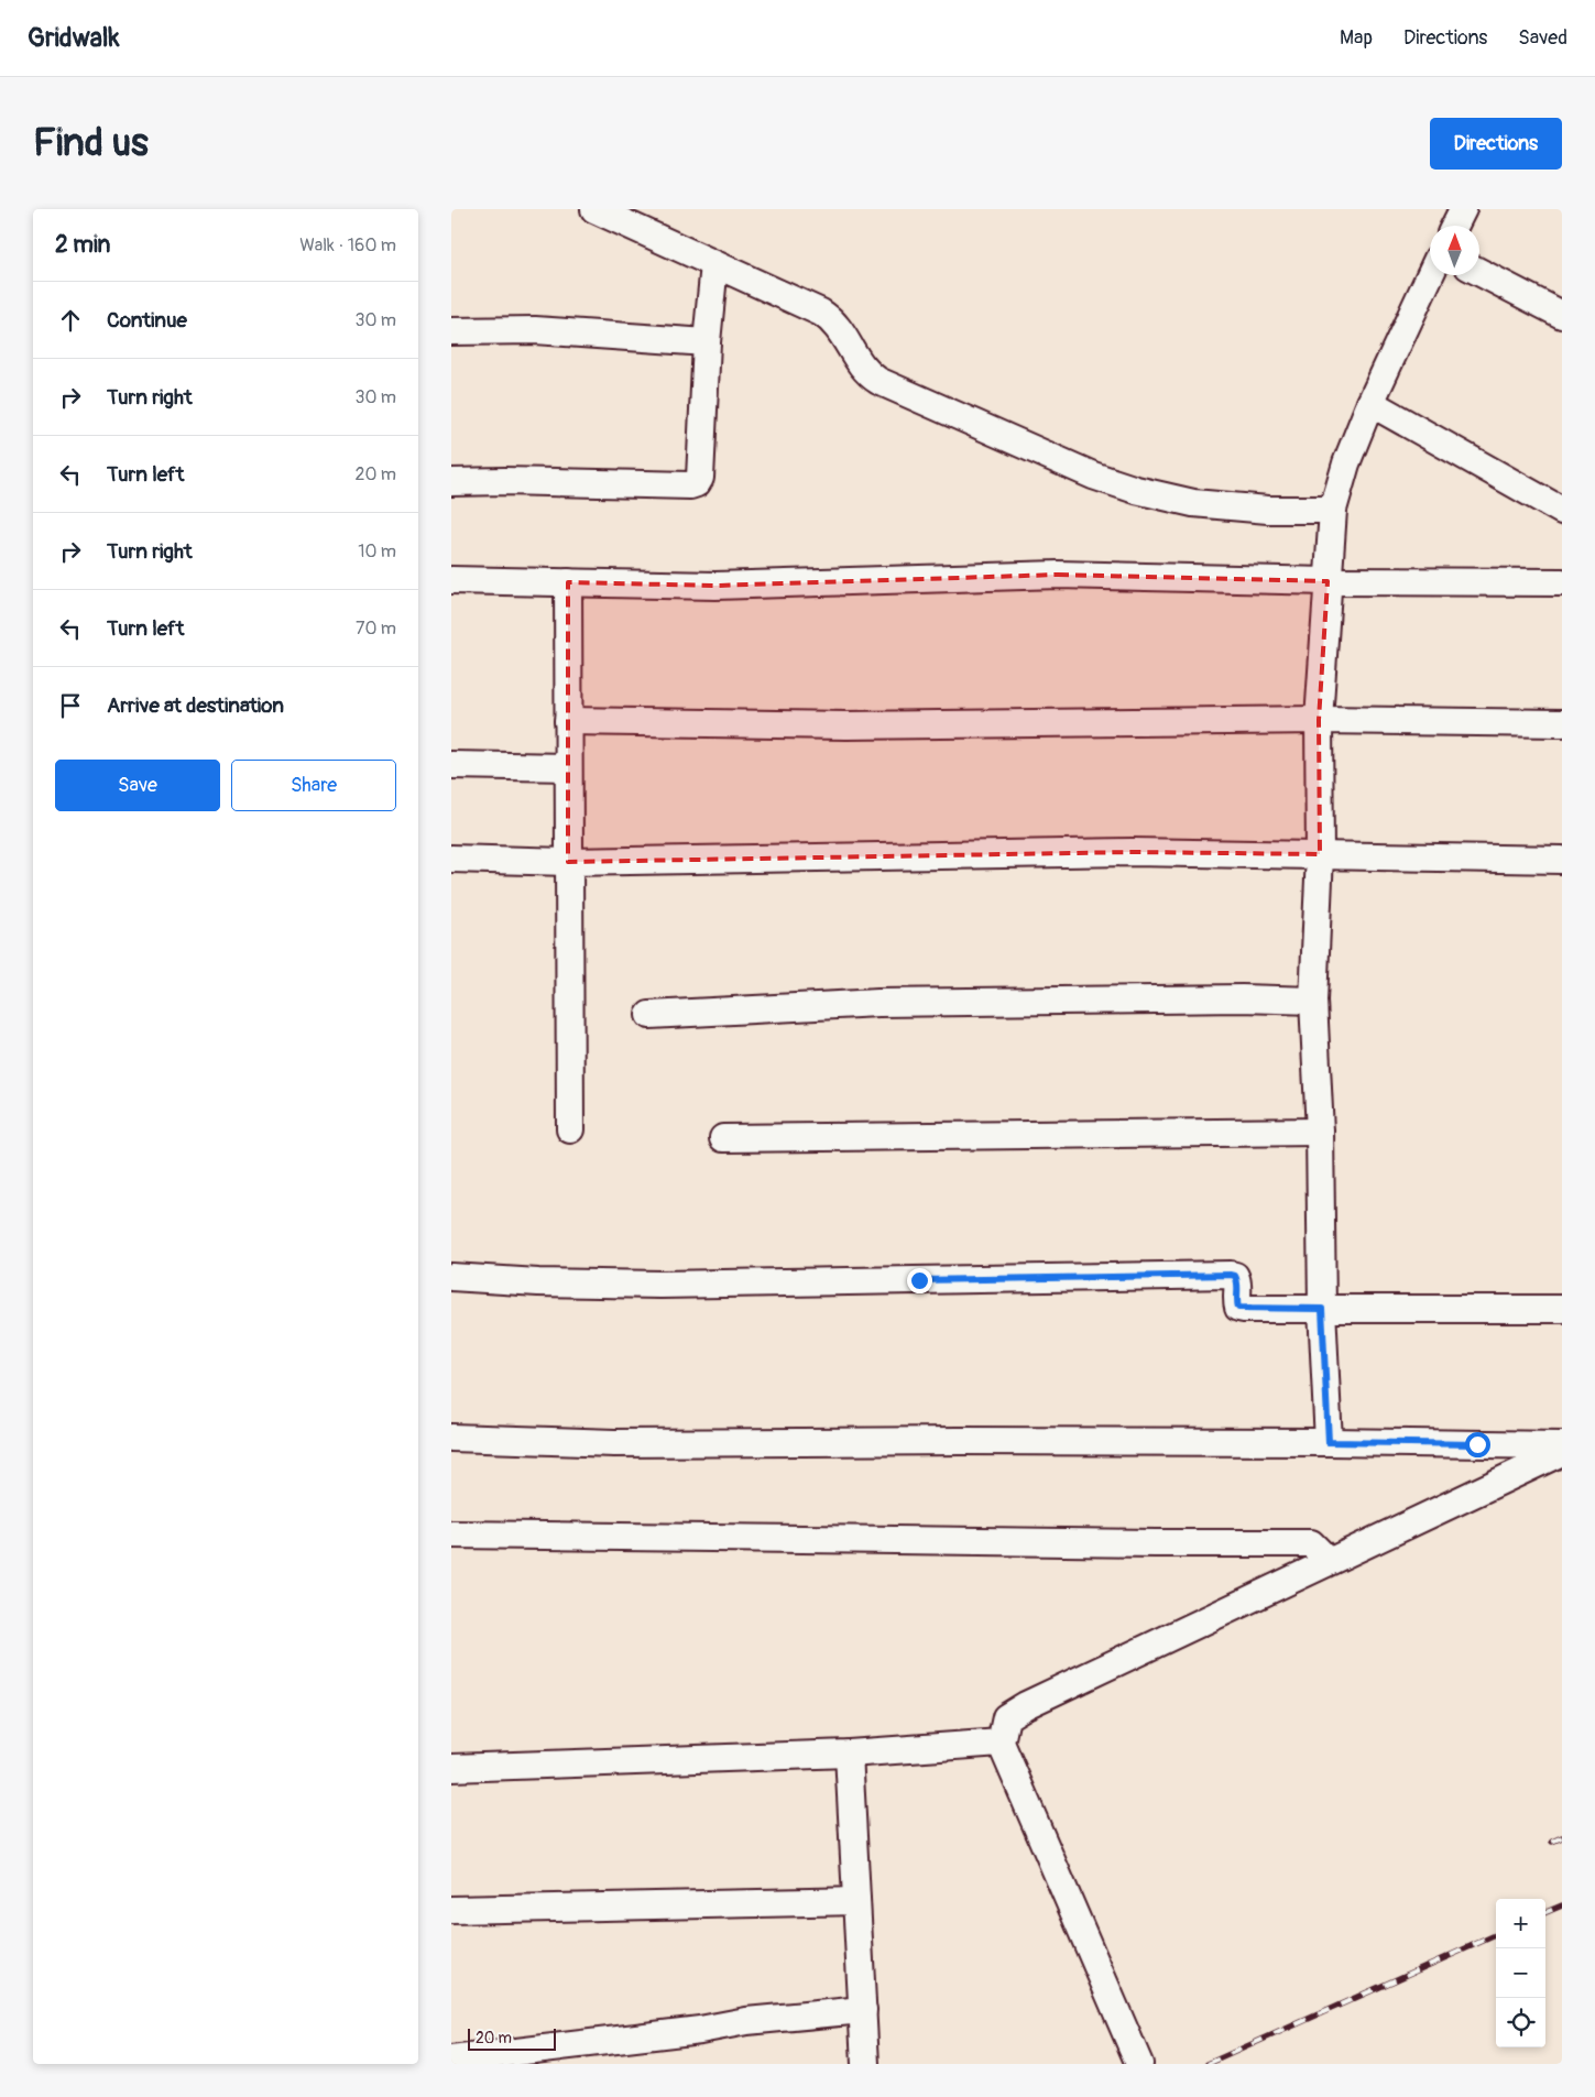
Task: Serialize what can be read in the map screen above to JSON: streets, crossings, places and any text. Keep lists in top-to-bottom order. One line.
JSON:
{"scale_bar":"20 m","north":"top","page":{"header":"Gridwalk","nav":["Map","Directions","Saved"],"buttons":["Directions",["Save","Share"]],"title":"Find us","heading":["2 min","Walk · 160 m"],"list":[["Continue","30 m"],["Turn right","30 m"],["Turn left","20 m"],["Turn right","10 m"],["Turn left","70 m"],"Arrive at destination"],"map_buttons":["+","−"],"scale":"20 m"}}
